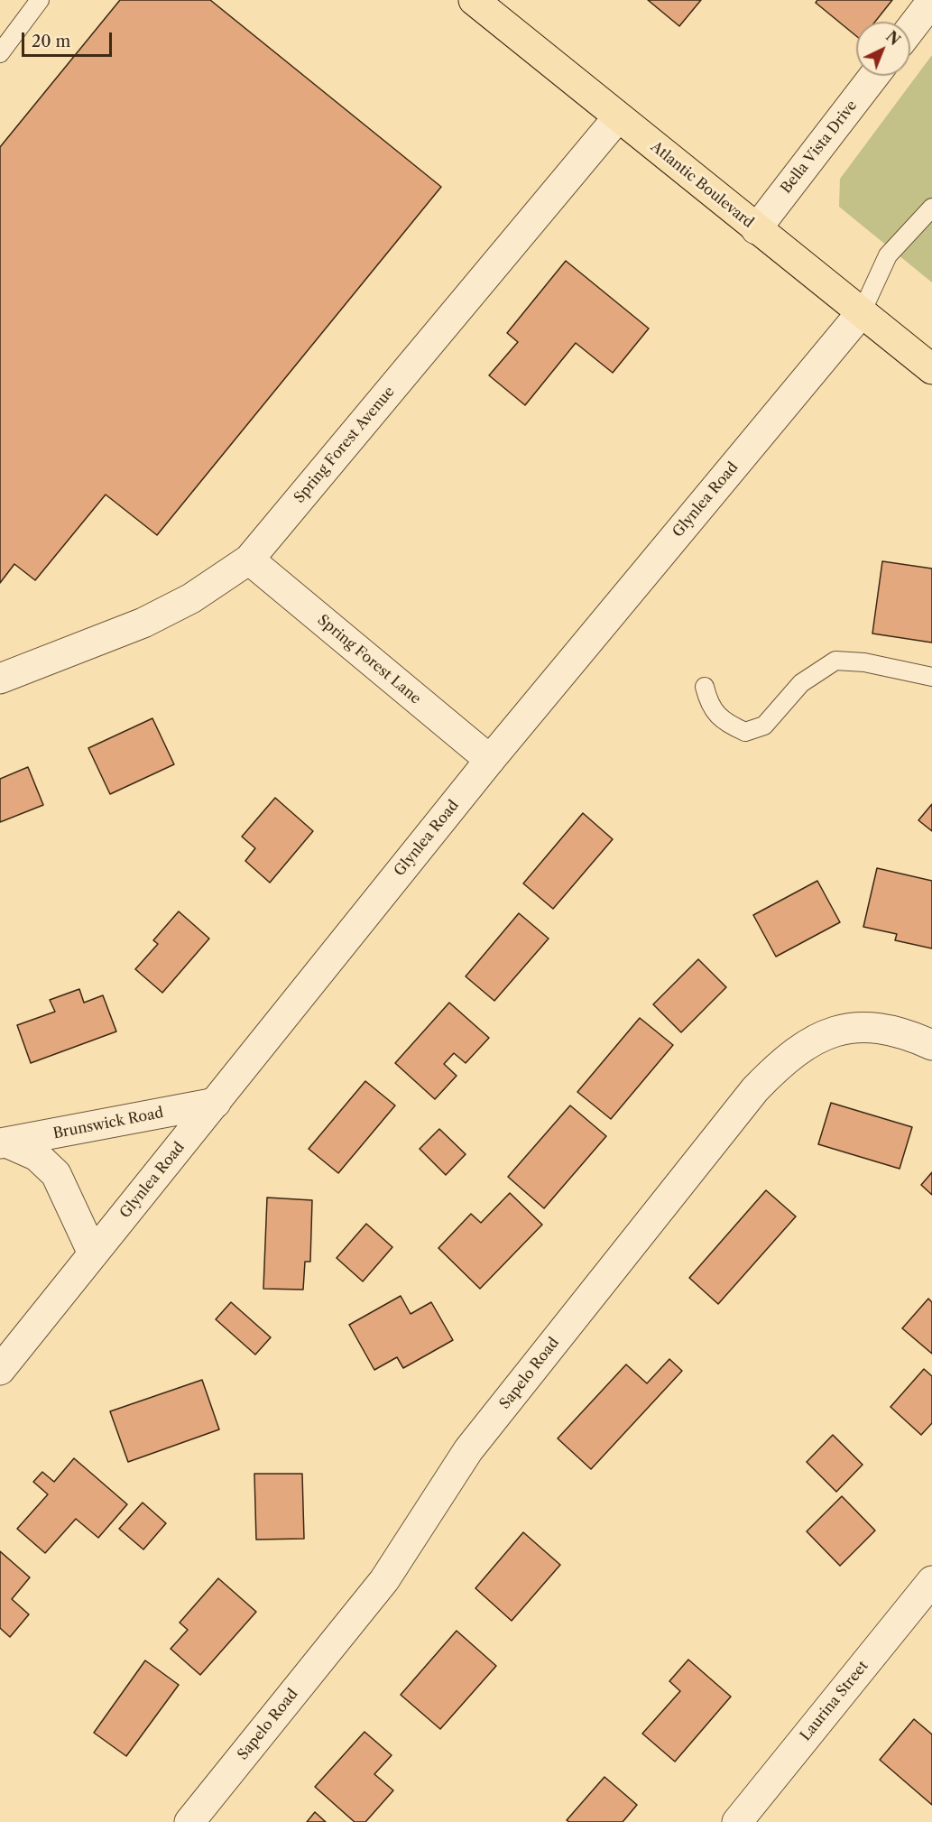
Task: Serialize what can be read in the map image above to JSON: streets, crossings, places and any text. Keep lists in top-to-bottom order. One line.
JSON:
{"streets":{"main road":["Atlantic Boulevard"],"street":["Bella Vista Drive","Spring Forest Avenue","Glynlea Road","Spring Forest Lane","Brunswick Road","Sapelo Road","Laurina Street"]},"crossings":[["Bella Vista Drive","Atlantic Boulevard"],["Atlantic Boulevard","Spring Forest Avenue"],["Atlantic Boulevard","Glynlea Road"],["Spring Forest Avenue","Spring Forest Lane"],["Glynlea Road","Spring Forest Lane"],["Glynlea Road","Brunswick Road"]],"scale_bar":"20 m","north":"top right"}
